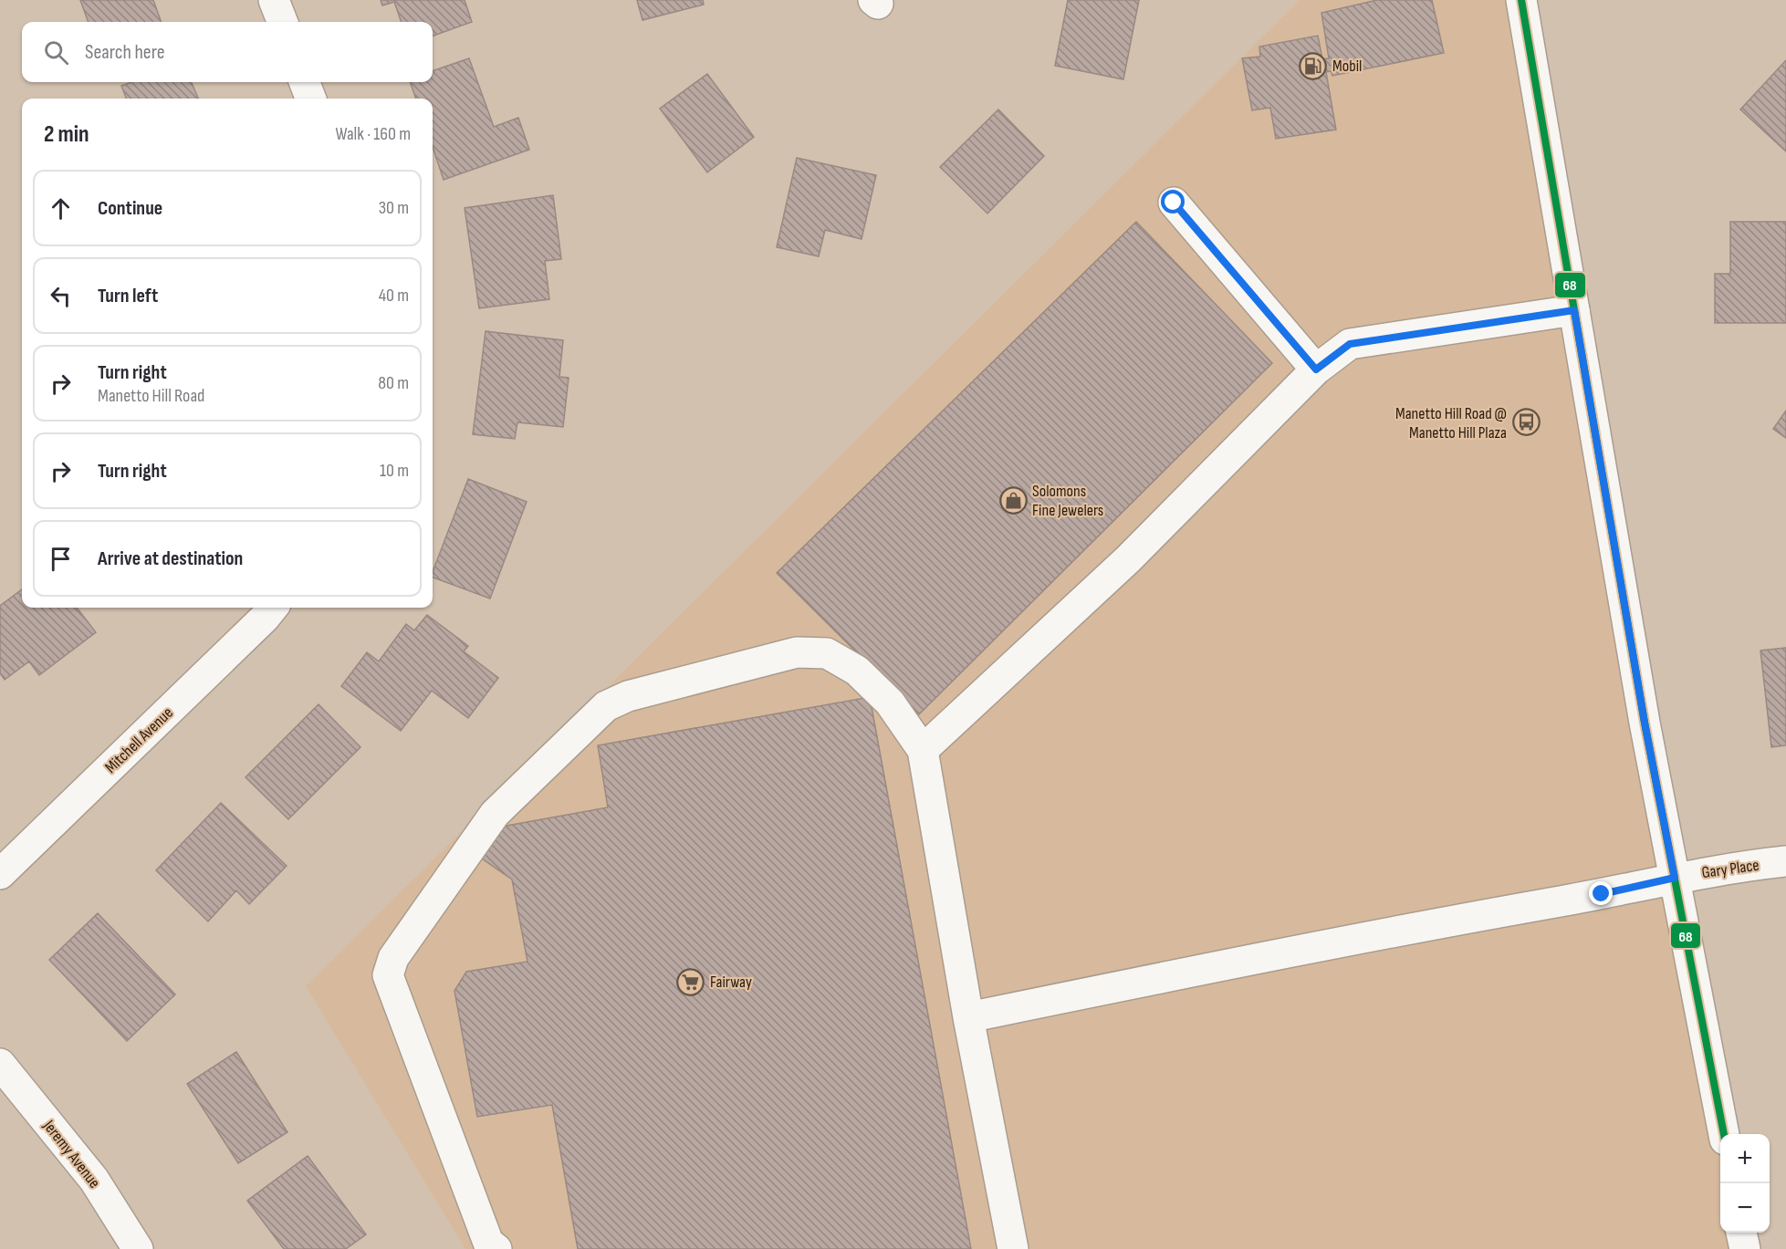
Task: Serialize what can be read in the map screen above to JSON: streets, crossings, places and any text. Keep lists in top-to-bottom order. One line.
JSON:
{"streets":{"main road":["Mitchell Avenue","Gary Place","Jeremy Avenue"]},"places":{"fuel station":["Mobil"],"bus stop":["Manetto Hill Road @ Manetto Hill Plaza"],"shop":["Solomons Fine Jewelers"],"supermarket":["Fairway"]},"lines":["transit line 68"],"page":{"search":"Search here","heading":["2 min","Walk · 160 m"],"list":[["Continue","30 m"],["Turn left","40 m"],["Turn right","Manetto Hill Road","80 m"],["Turn right","10 m"],"Arrive at destination"],"map_buttons":["+","−"]}}
